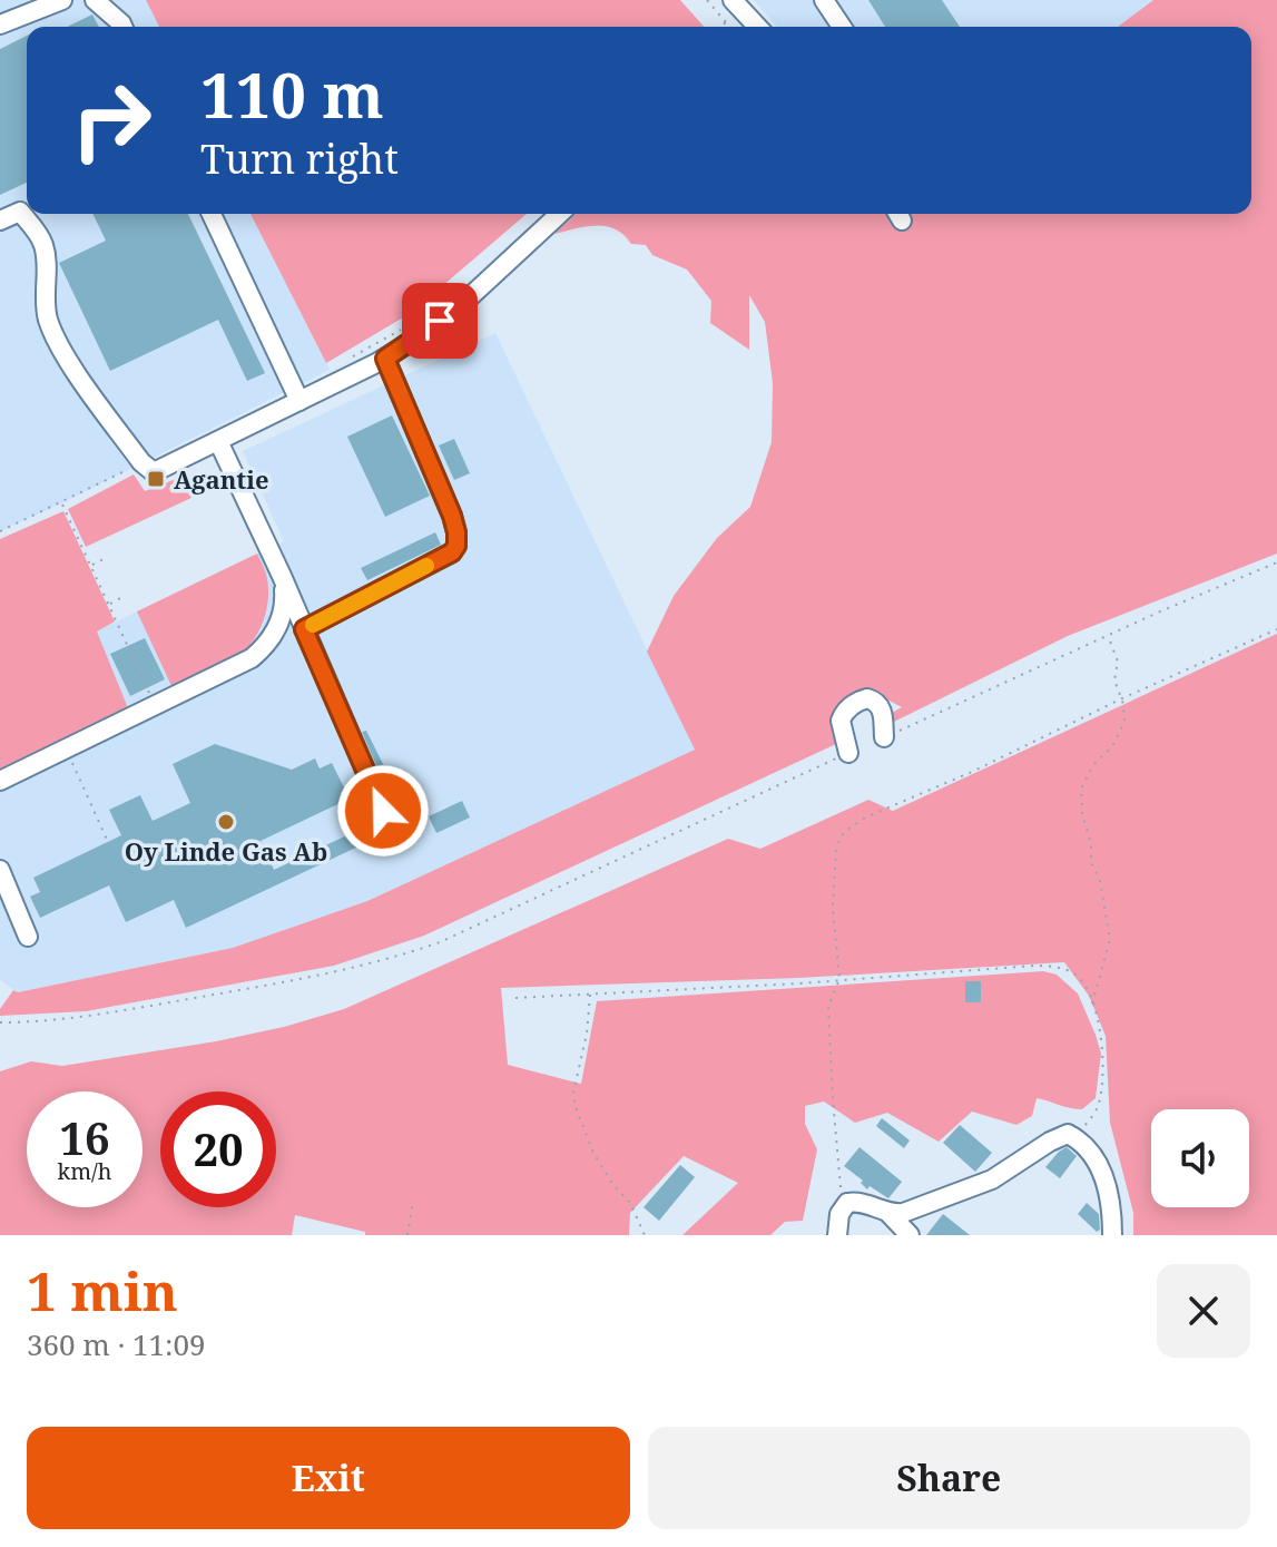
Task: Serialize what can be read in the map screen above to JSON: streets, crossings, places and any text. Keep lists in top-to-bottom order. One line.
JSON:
{"places":{"transit":["Agantie"],"other":["Oy Linde Gas Ab"]},"page":{"turn":["110 m","Turn right"],"speed":"16 km/h","limit":"20","heading":["1 min","360 m · 11:09"],"buttons":["Exit","Share"]}}
